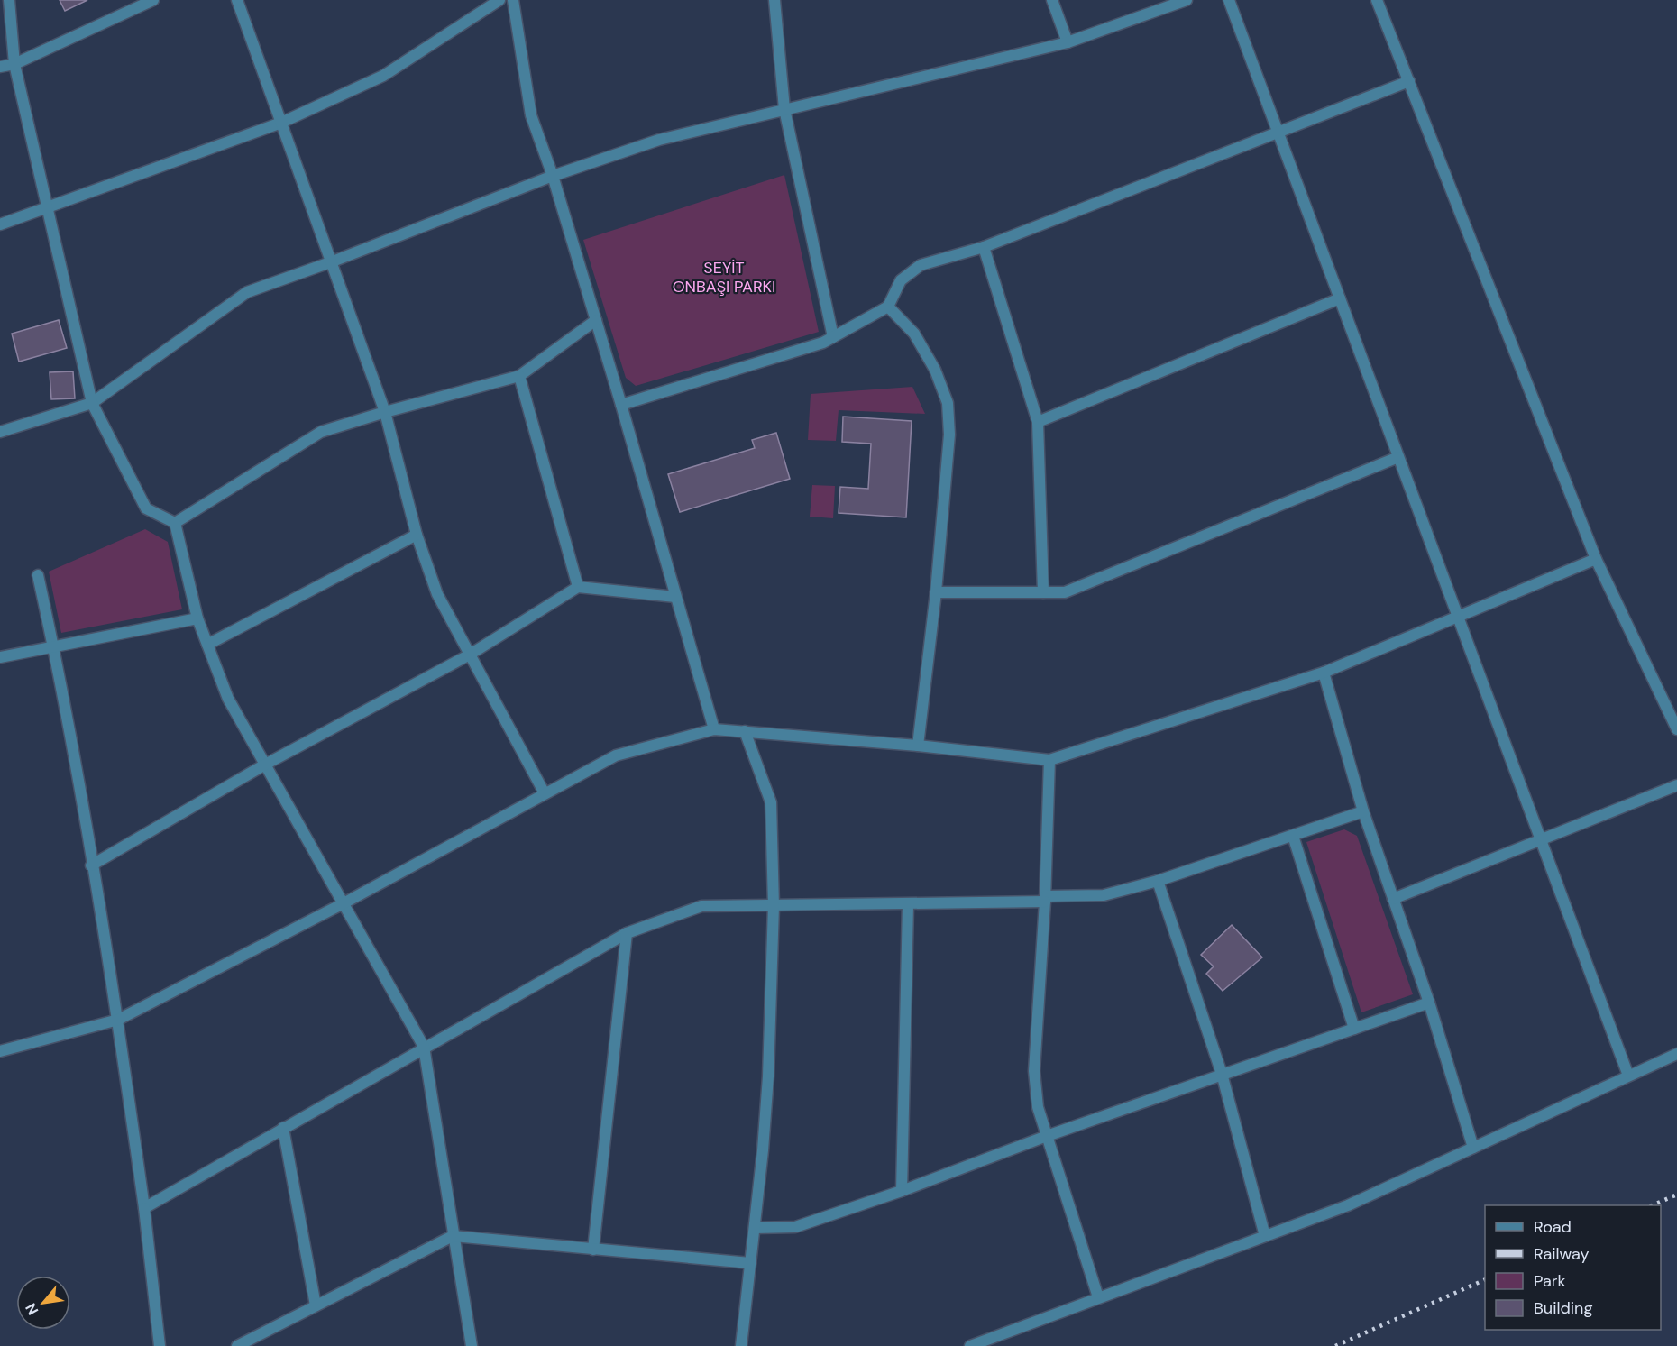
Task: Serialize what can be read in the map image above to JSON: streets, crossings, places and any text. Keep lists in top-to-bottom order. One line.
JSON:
{"parks":["SEYİT ONBAŞI PARKI"],"legend":["Road","Railway","Park","Building"],"north":"bottom left"}
